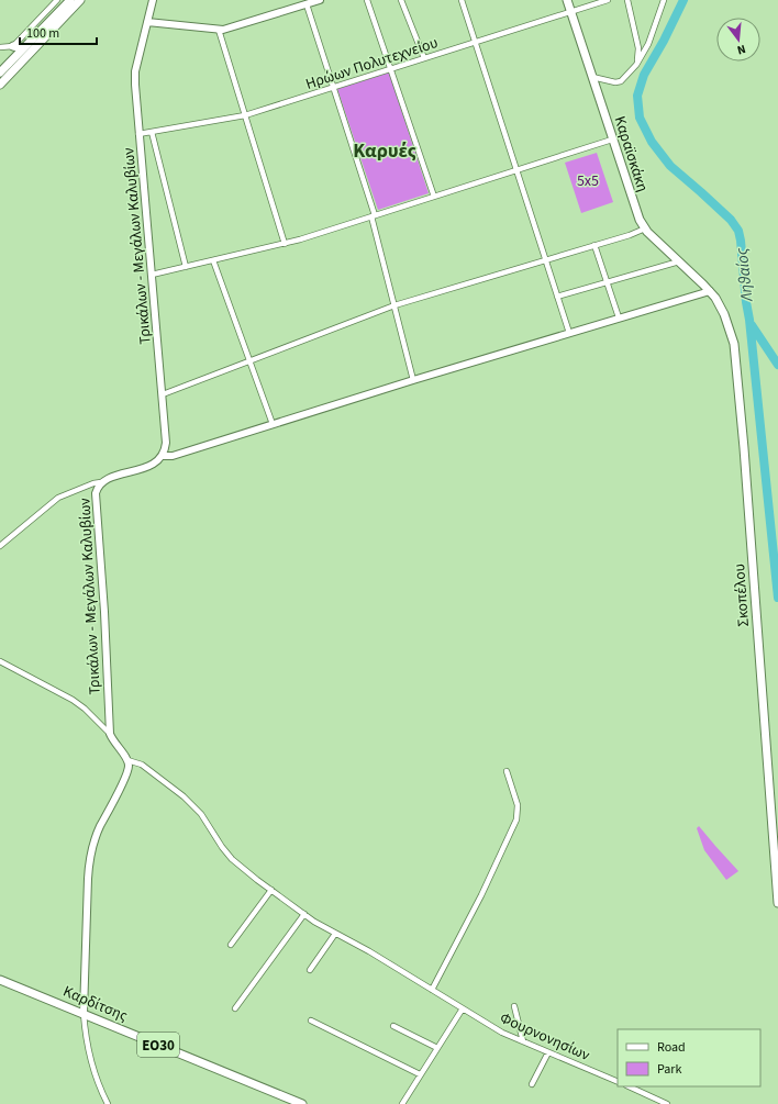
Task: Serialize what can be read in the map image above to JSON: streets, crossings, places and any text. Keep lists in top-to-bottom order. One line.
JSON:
{"streets":{"main road":["Καραϊσκάκη","Σκοπέλου","Καρδίτσης","ΕΟ30"],"street":["Ηρώων Πολυτεχνείου","Τρικάλων - Μεγάλων Καλυβίων","Φουρνονησίων"]},"crossings":[["Ηρώων Πολυτεχνείου","Καραϊσκάκη"],["Ηρώων Πολυτεχνείου","Τρικάλων - Μεγάλων Καλυβίων"],["Καραϊσκάκη","Σκοπέλου"],["Τρικάλων - Μεγάλων Καλυβίων","Φουρνονησίων"]],"districts":["Καρυές"],"water":["Ληθαίος"],"parks":["5x5"],"legend":["Road","Park"],"scale_bar":"100 m","north":"bottom"}
